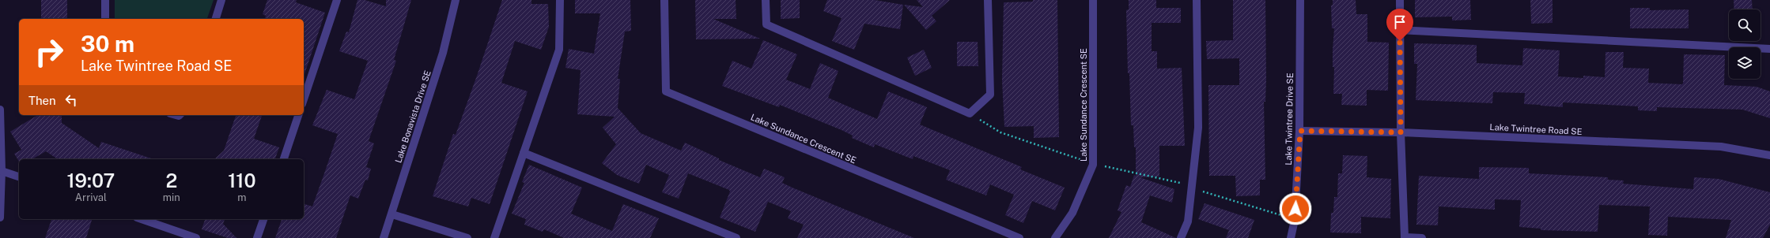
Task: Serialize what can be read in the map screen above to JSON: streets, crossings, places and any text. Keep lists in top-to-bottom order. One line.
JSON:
{"streets":{"street":["Lake Sundance Crescent SE","Lake Bonavista Drive SE","Lake Twintree Drive SE","Lake Twintree Road SE"]},"crossings":[["Lake Twintree Drive SE","Lake Twintree Road SE"]],"page":{"turn":["30 m","Lake Twintree Road SE"],"then":"Then","eta":["19:07","Arrival","2","min","110","m"]}}
